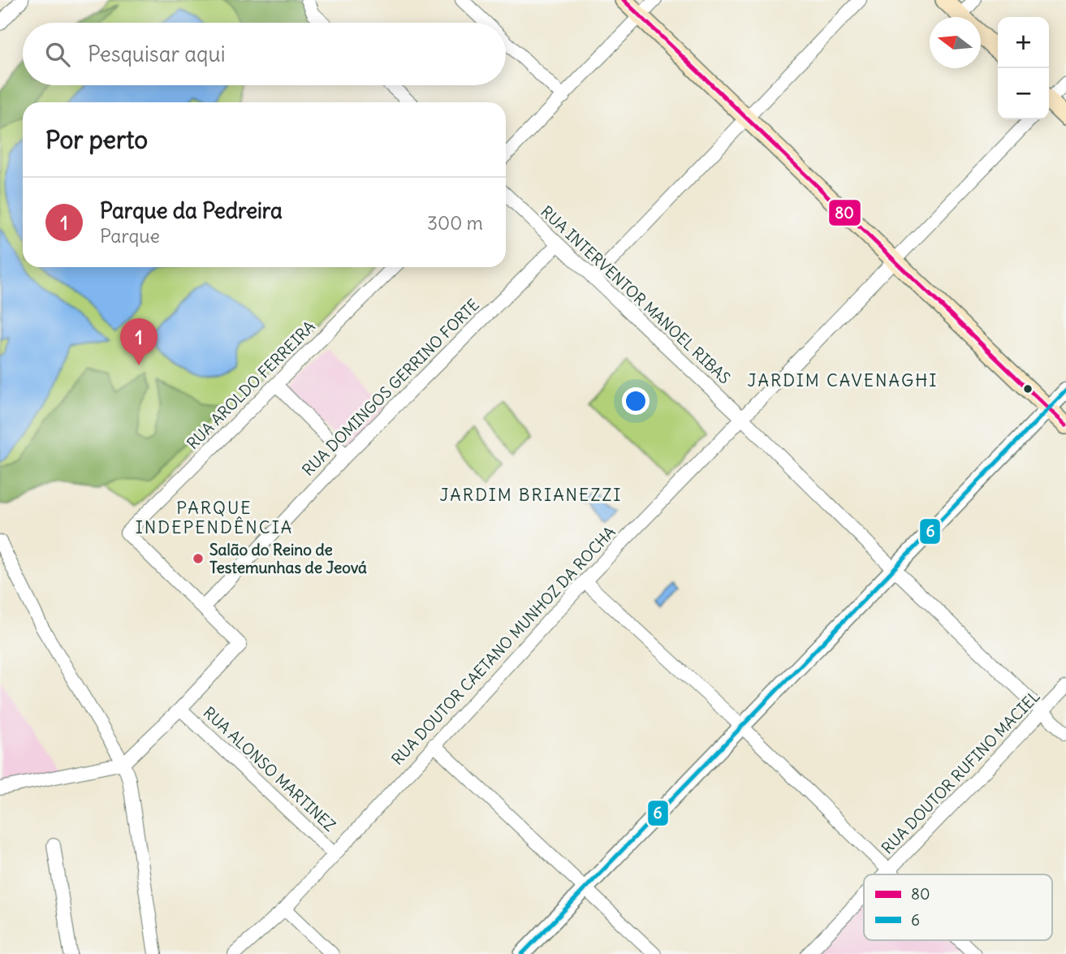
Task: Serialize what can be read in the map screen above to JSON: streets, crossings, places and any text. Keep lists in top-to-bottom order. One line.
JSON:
{"streets":{"street":["RUA INTERVENTOR MANOEL RIBAS","RUA AROLDO FERREIRA","RUA DOMINGOS GERRINO FORTE","RUA DOUTOR CAETANO MUNHOZ DA ROCHA","RUA ALONSO MARTINEZ","RUA DOUTOR RUFINO MACIEL"]},"crossings":[["RUA INTERVENTOR MANOEL RIBAS","RUA DOMINGOS GERRINO FORTE"],["RUA INTERVENTOR MANOEL RIBAS","RUA DOUTOR CAETANO MUNHOZ DA ROCHA"],["RUA INTERVENTOR MANOEL RIBAS","RUA DOUTOR RUFINO MACIEL"],["RUA AROLDO FERREIRA","RUA DOMINGOS GERRINO FORTE"],["RUA DOUTOR CAETANO MUNHOZ DA ROCHA","RUA ALONSO MARTINEZ"]],"districts":["JARDIM CAVENAGHI","JARDIM BRIANEZZI","PARQUE INDEPENDÊNCIA"],"places":["Salão do Reino de Testemunhas de Jeová"],"lines":["transit line 80","transit line 6"],"legend":["80","6"],"north":"left","page":{"map_buttons":["+","−"],"search":"Pesquisar aqui","heading":"Por perto","list":[{"mark":"1","name":"Parque da Pedreira","note":"Parque","value":"300 m"}],"pins":"1"}}
